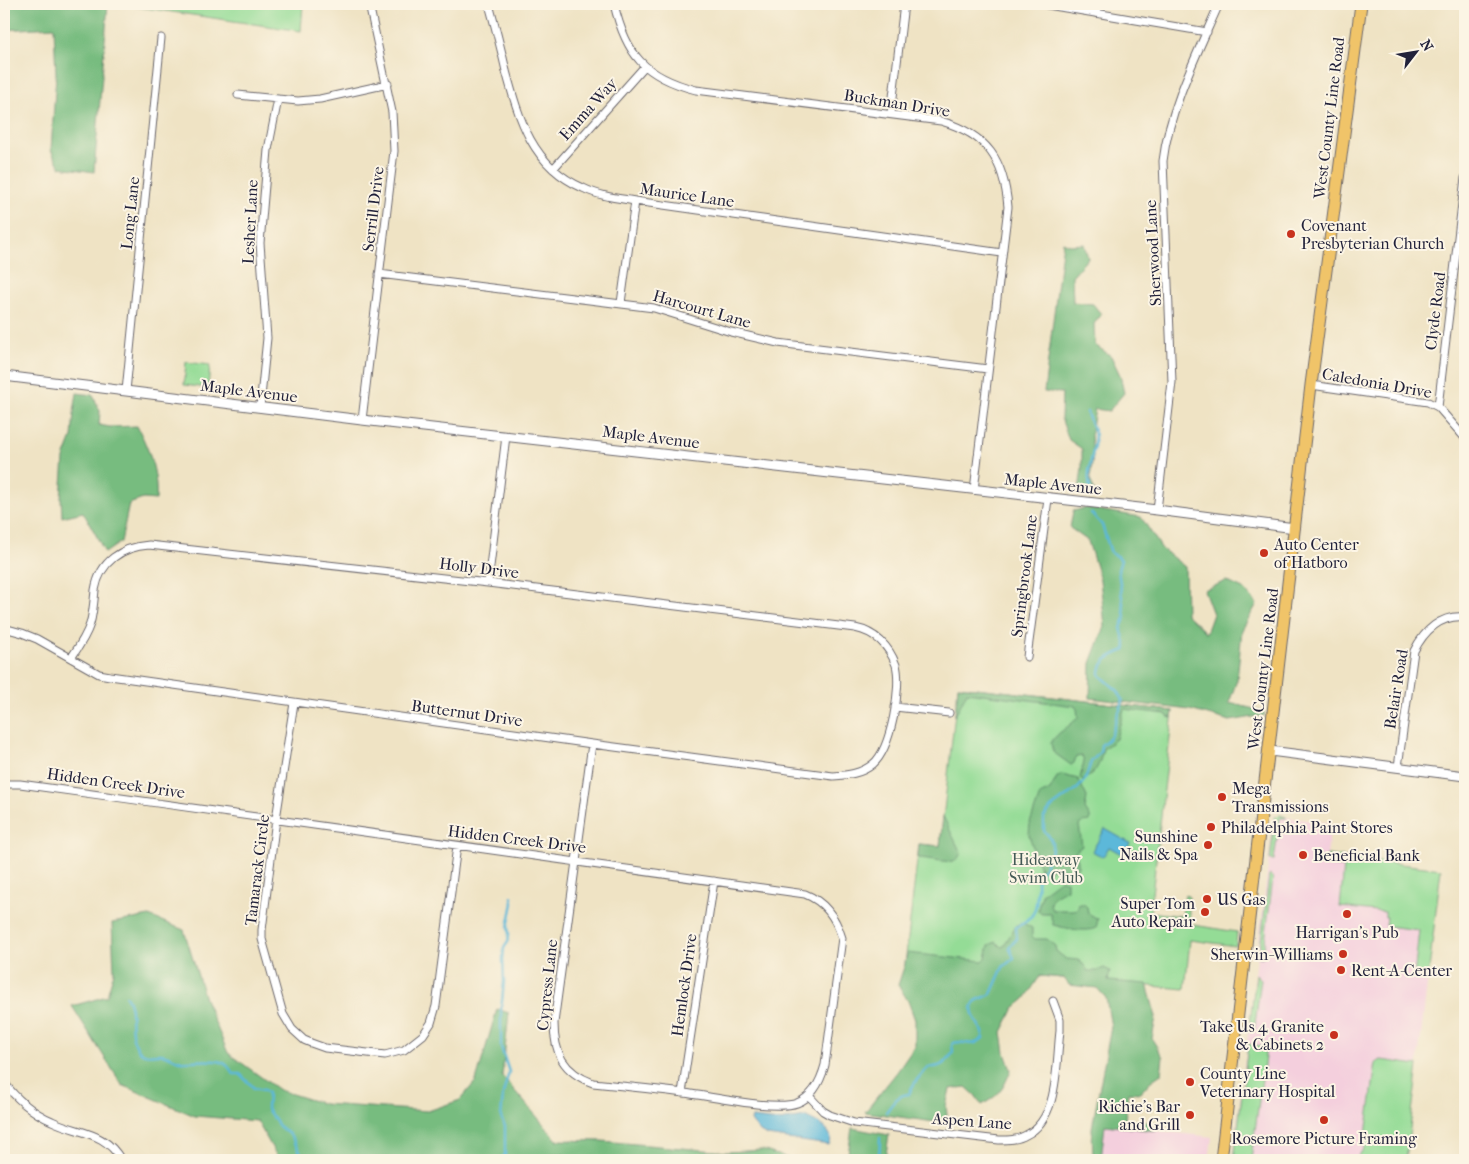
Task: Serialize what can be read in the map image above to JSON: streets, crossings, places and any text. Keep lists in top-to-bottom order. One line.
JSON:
{"streets":{"main road":["West County Line Road"],"street":["Buckman Drive","Emma Way","Maurice Lane","Serrill Drive","Long Lane","Lesher Lane","Sherwood Lane","Harcourt Lane","Clyde Road","Caledonia Drive","Maple Avenue","Holly Drive","Springbrook Lane","Belair Road","Butternut Drive","Hidden Creek Drive","Tamarack Circle","Cypress Lane","Hemlock Drive","Aspen Lane"]},"crossings":[["Buckman Drive","Emma Way"],["Buckman Drive","Maurice Lane"],["Buckman Drive","Harcourt Lane"],["Buckman Drive","Maple Avenue"],["Emma Way","Maurice Lane"],["West County Line Road","Caledonia Drive"],["West County Line Road","Maple Avenue"],["Serrill Drive","Harcourt Lane"],["Serrill Drive","Maple Avenue"],["Long Lane","Maple Avenue"],["Lesher Lane","Maple Avenue"],["Sherwood Lane","Maple Avenue"],["Clyde Road","Caledonia Drive"],["Maple Avenue","Springbrook Lane"],["Holly Drive","Butternut Drive"],["Butternut Drive","Tamarack Circle"],["Butternut Drive","Cypress Lane"],["Hidden Creek Drive","Tamarack Circle"],["Hidden Creek Drive","Cypress Lane"],["Hidden Creek Drive","Hemlock Drive"],["Hidden Creek Drive","Aspen Lane"],["Cypress Lane","Hemlock Drive"],["Cypress Lane","Aspen Lane"]],"parks":["Hideaway Swim Club"],"places":["Covenant Presbyterian Church","Auto Center of Hatboro","Mega Transmissions","Philadelphia Paint Stores","Sunshine Nails & Spa","Beneficial Bank","US Gas","Super Tom Auto Repair","Harrigan's Pub","Sherwin-Williams","Rent-A-Center","Take Us 4 Granite & Cabinets 2","County Line Veterinary Hospital","Richie's Bar and Grill","Rosemore Picture Framing"],"north":"top right"}
